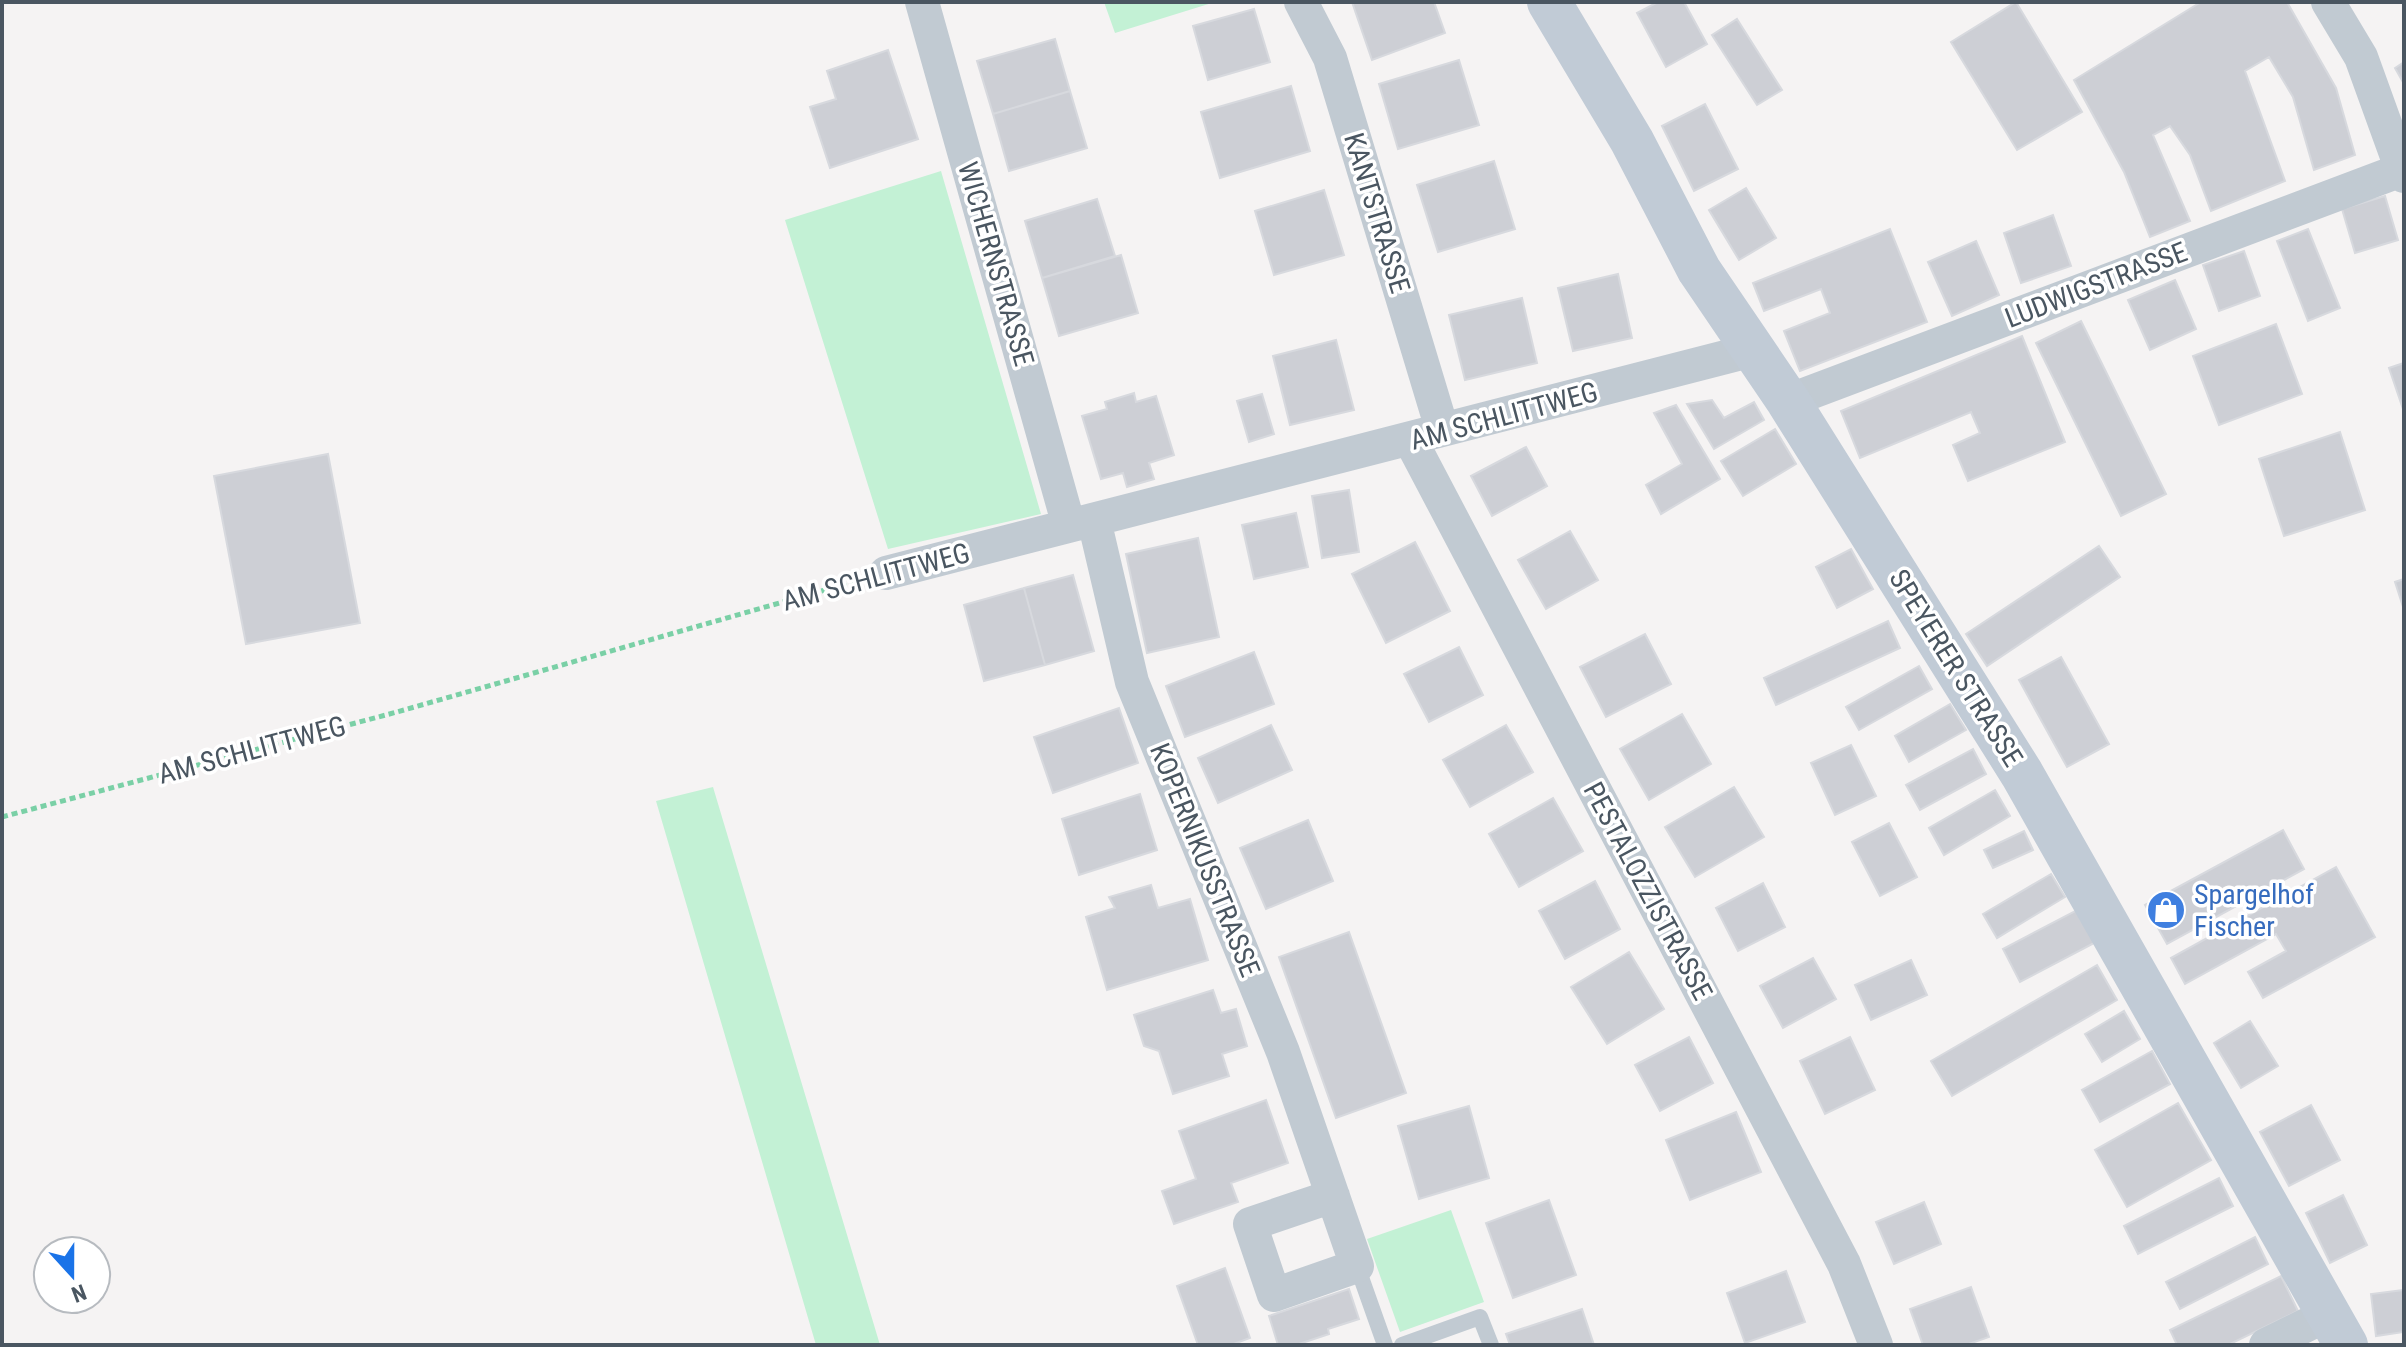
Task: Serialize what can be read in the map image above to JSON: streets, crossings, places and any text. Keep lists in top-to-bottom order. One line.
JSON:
{"streets":{"main road":["SPEYERER STRASSE"],"street":["KANTSTRASSE","WICHERNSTRASSE","LUDWIGSTRASSE","AM SCHLITTWEG","KOPERNIKUSSTRASSE","PESTALOZZISTRASSE"]},"crossings":[["KANTSTRASSE","AM SCHLITTWEG"],["KANTSTRASSE","PESTALOZZISTRASSE"],["WICHERNSTRASSE","AM SCHLITTWEG"],["WICHERNSTRASSE","KOPERNIKUSSTRASSE"],["LUDWIGSTRASSE","SPEYERER STRASSE"],["AM SCHLITTWEG","SPEYERER STRASSE"],["AM SCHLITTWEG","KOPERNIKUSSTRASSE"],["AM SCHLITTWEG","PESTALOZZISTRASSE"]],"places":{"shop":["Spargelhof Fischer"]},"north":"bottom"}
